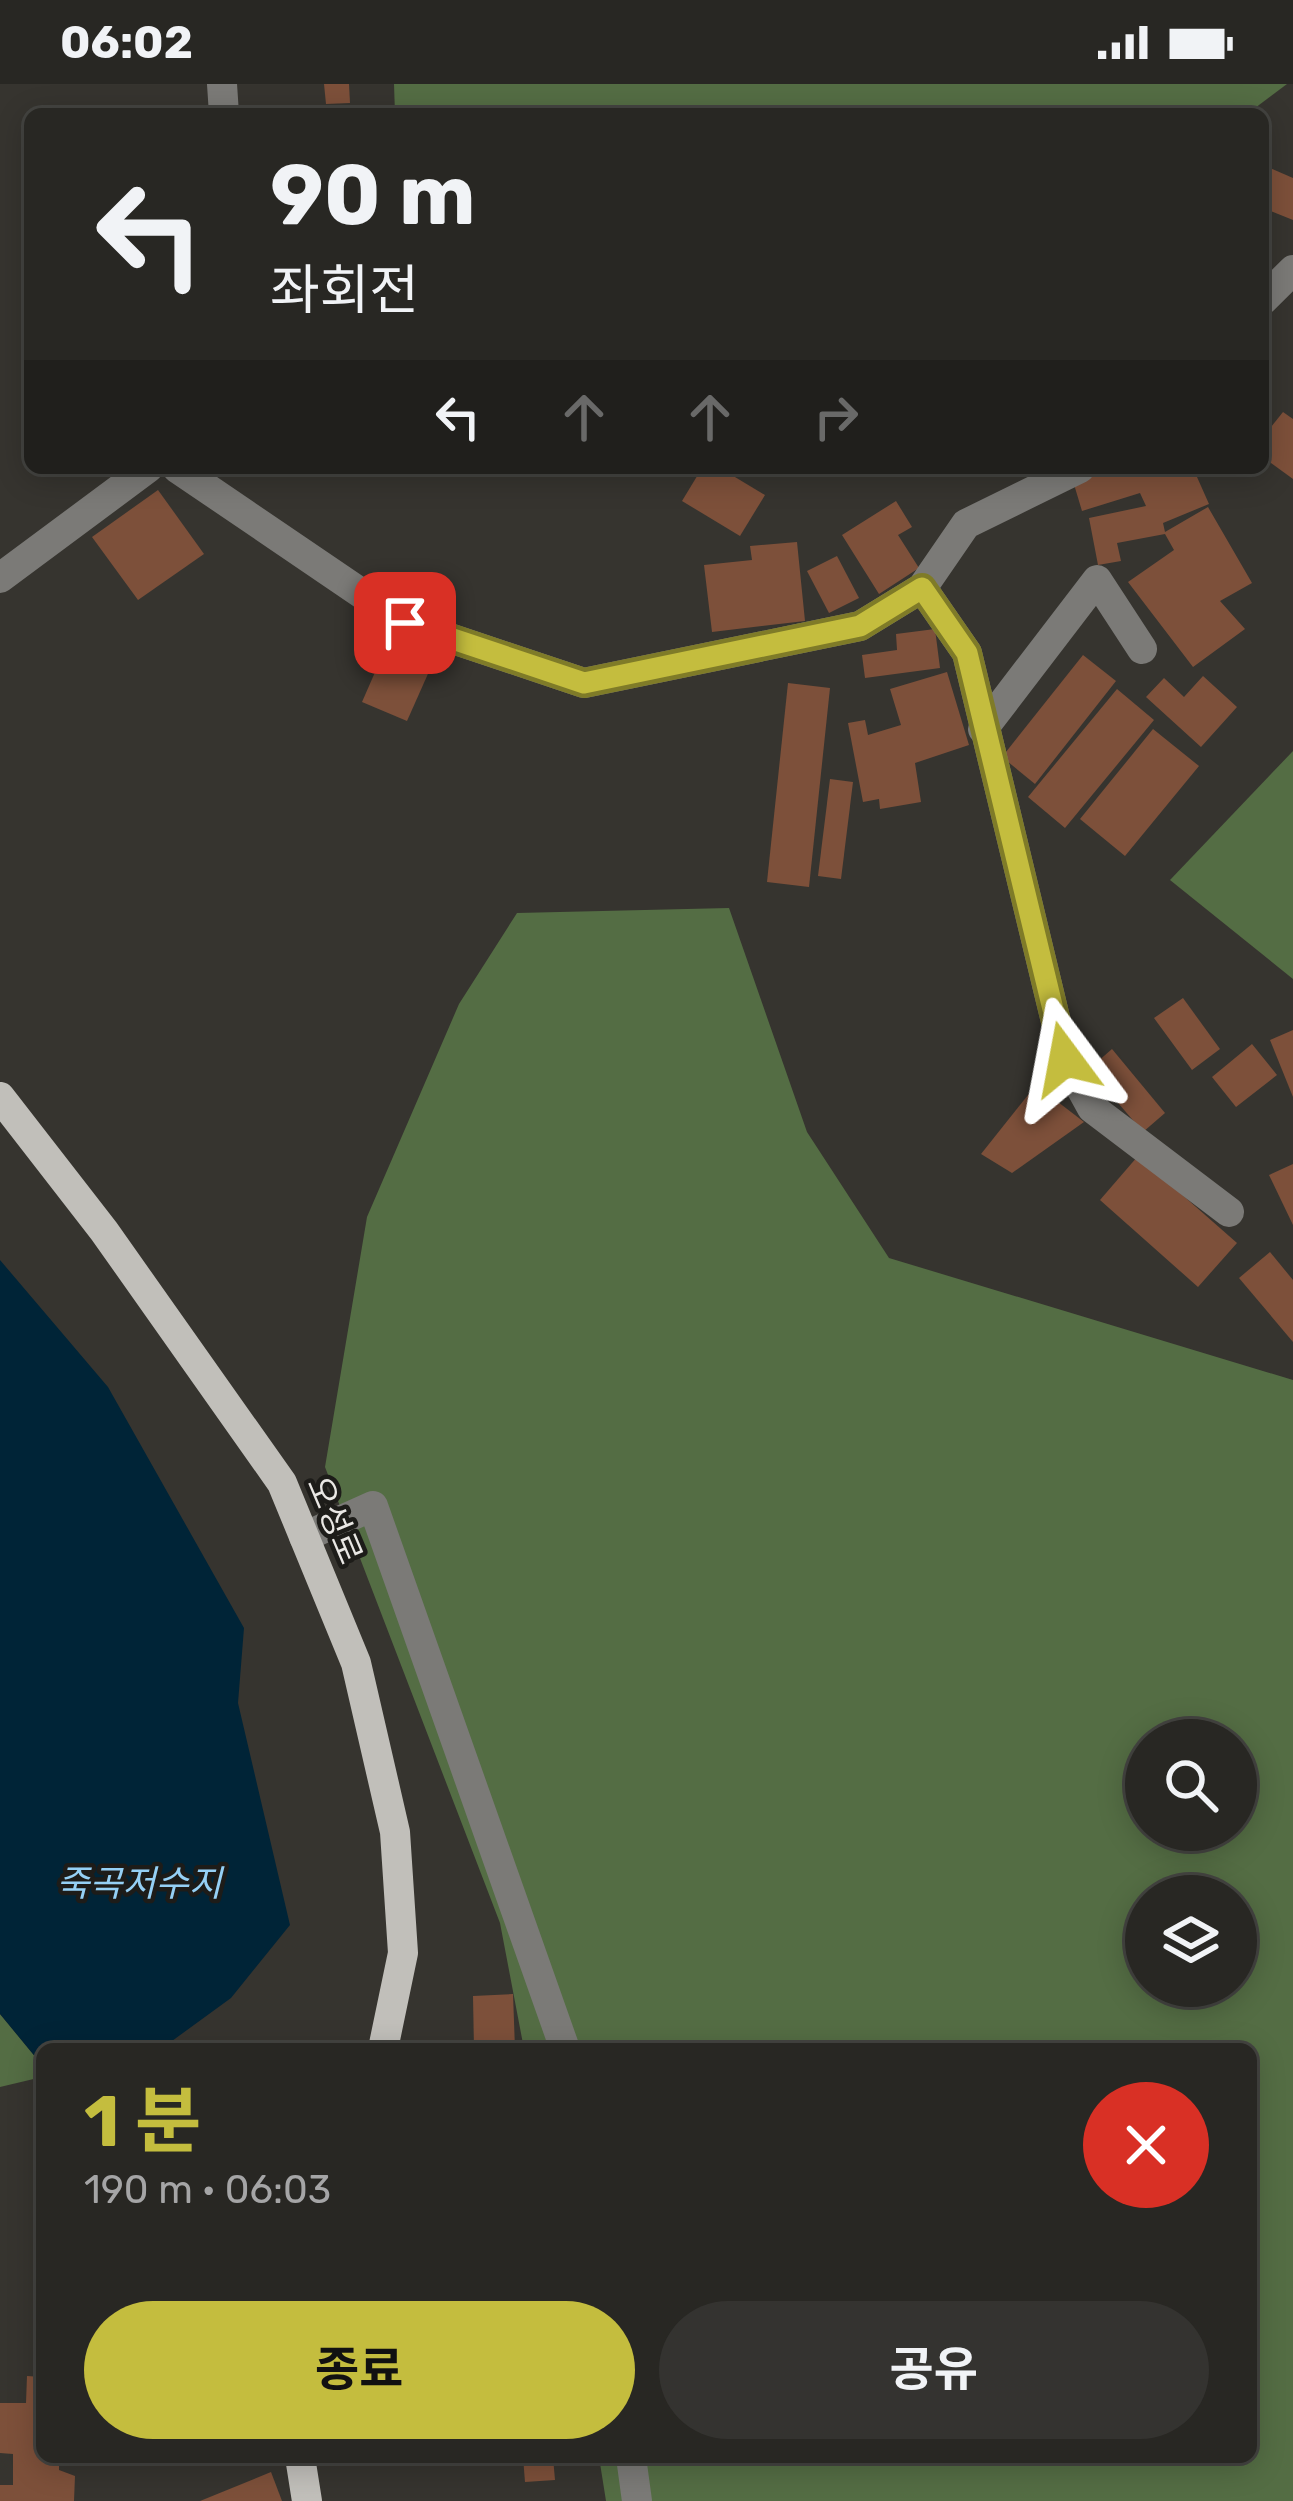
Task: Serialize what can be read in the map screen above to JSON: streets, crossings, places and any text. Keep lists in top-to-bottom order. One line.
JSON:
{"streets":{"main road":["오성로"]},"water":["죽곡저수지"],"page":{"status":"06:02","turn":["90 m","좌회전"],"heading":["1 분","190 m · 06:03"],"buttons":["종료","공유"]}}
